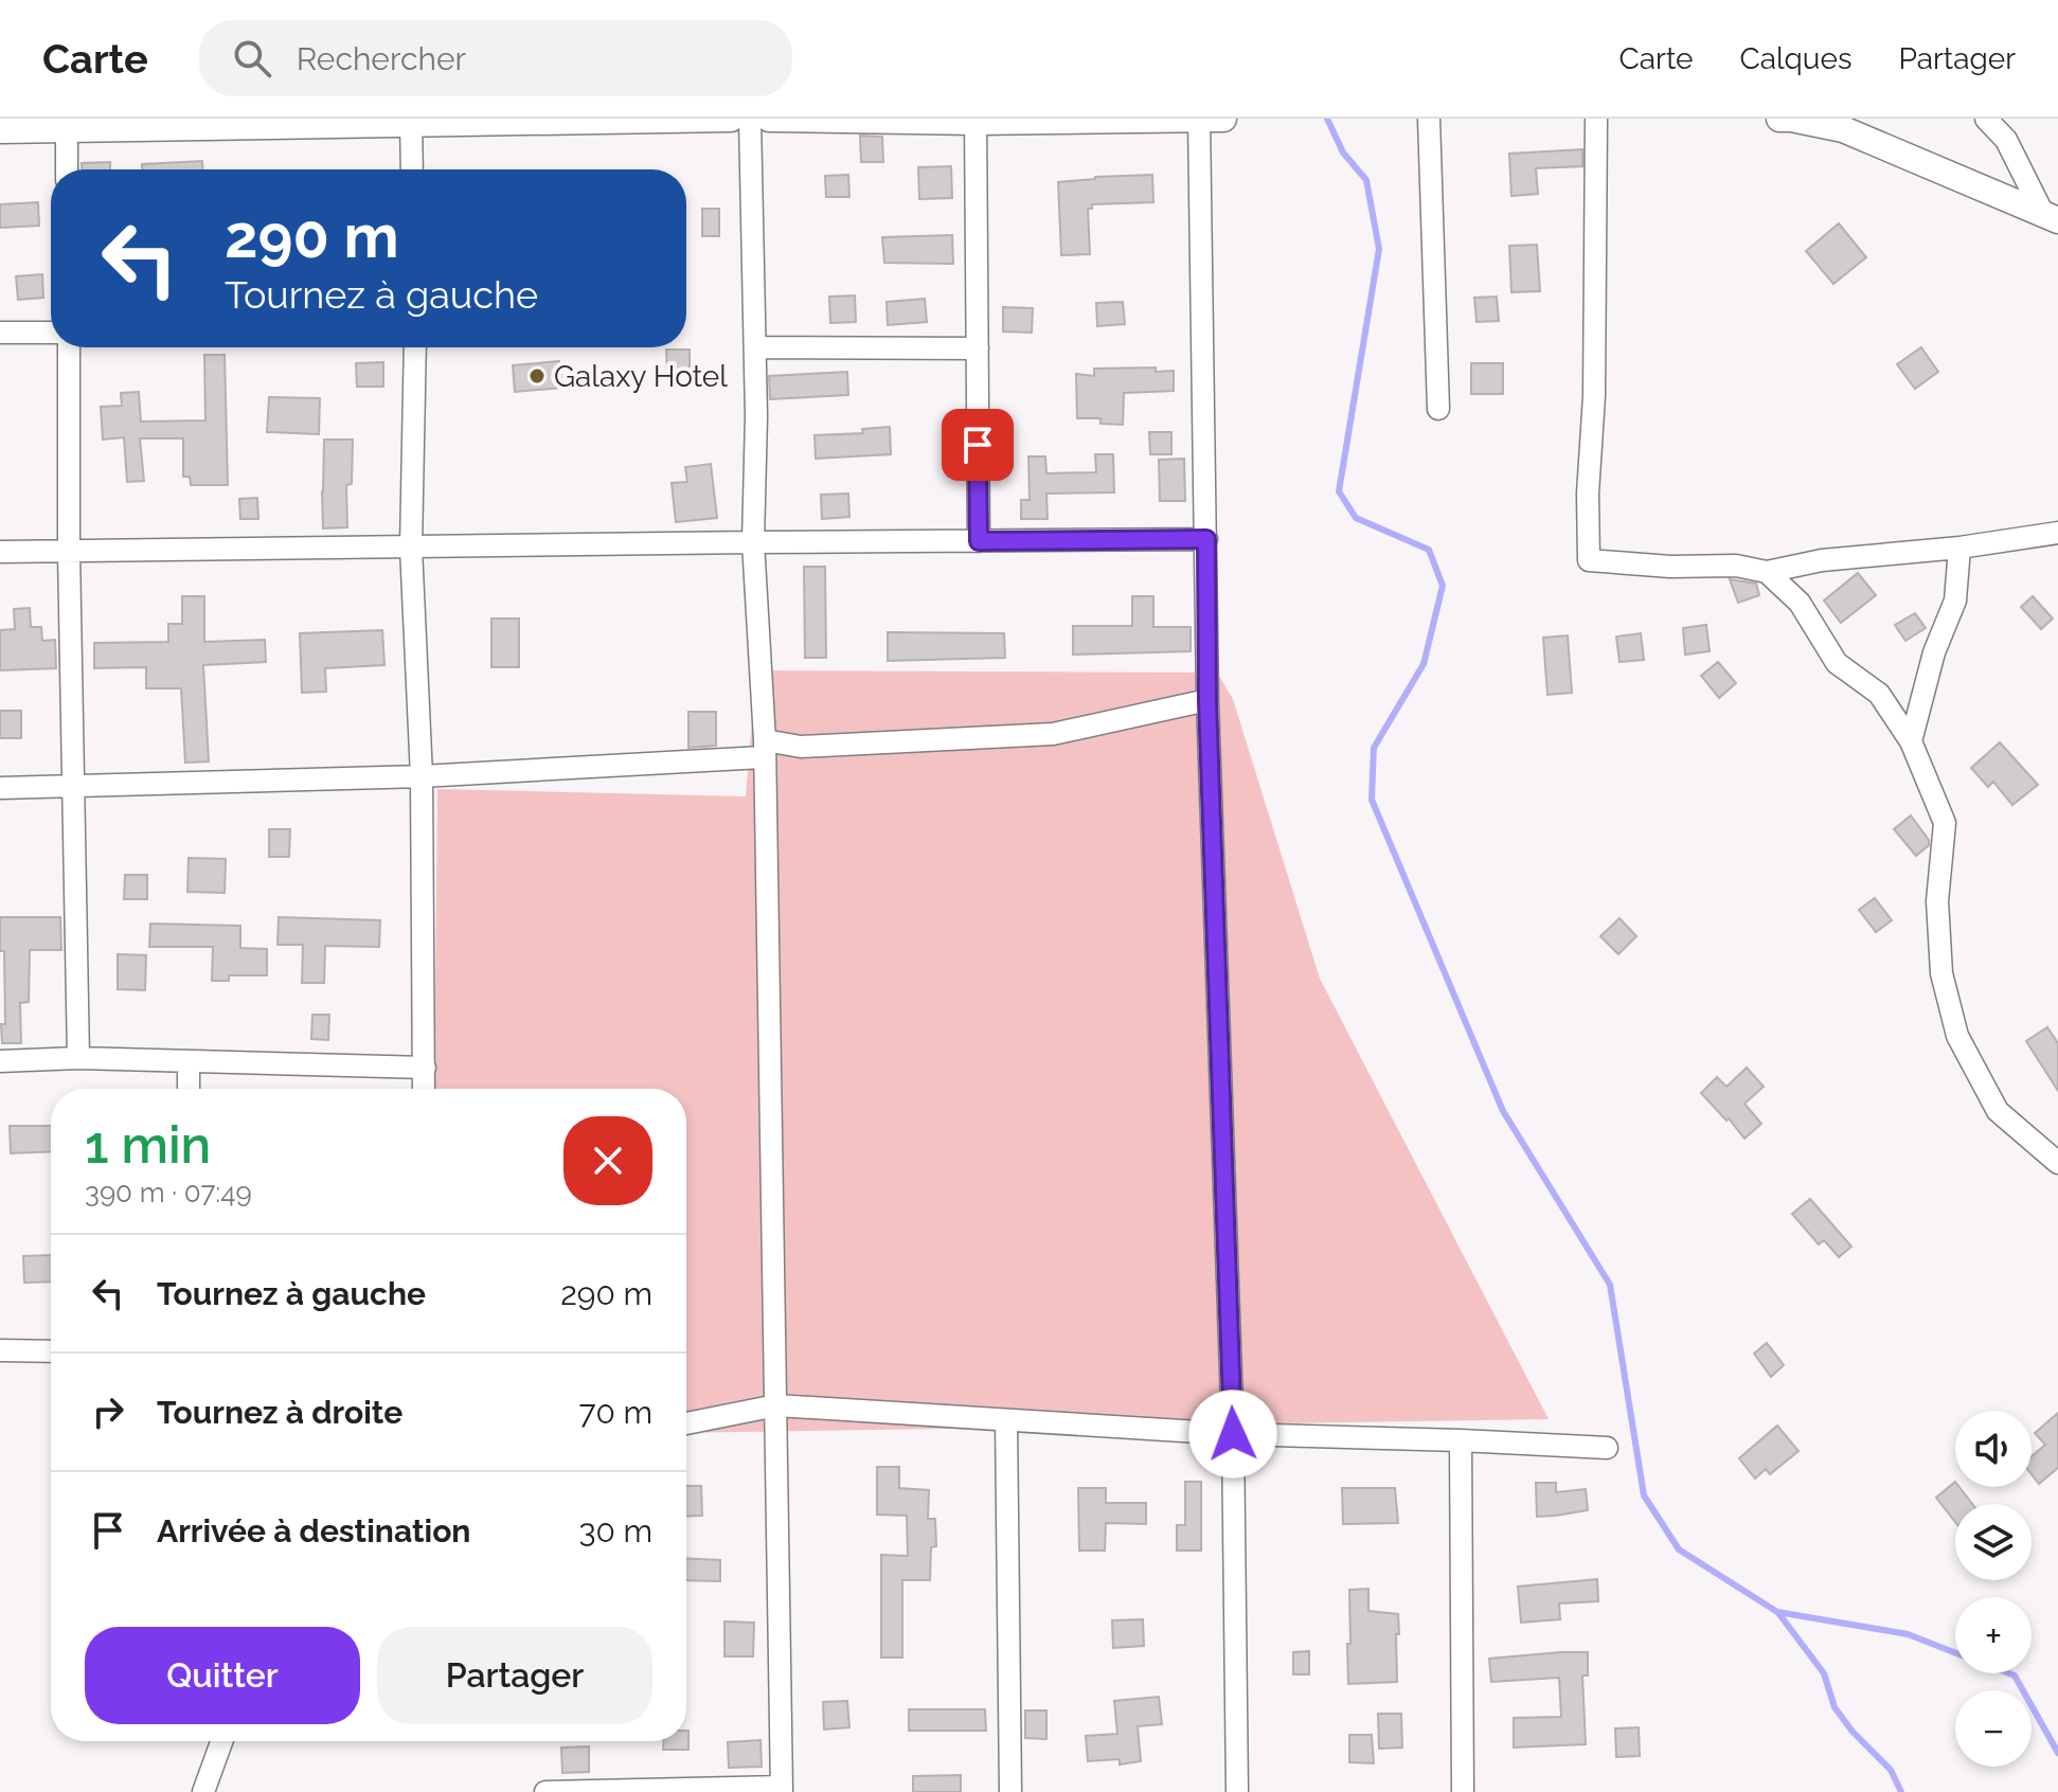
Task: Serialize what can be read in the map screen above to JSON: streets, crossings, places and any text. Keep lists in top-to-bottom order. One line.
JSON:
{"places":["Galaxy Hotel"],"page":{"header":"Carte","search":"Rechercher","nav":["Carte","Calques","Partager"],"turn":["290 m","Tournez à gauche"],"heading":["1 min","390 m · 07:49"],"list":[{"name":"Tournez à gauche","value":"290 m"},{"name":"Tournez à droite","value":"70 m"},{"name":"Arrivée à destination","value":"30 m"}],"map_buttons":["+","−"],"buttons":["Quitter","Partager"]}}
